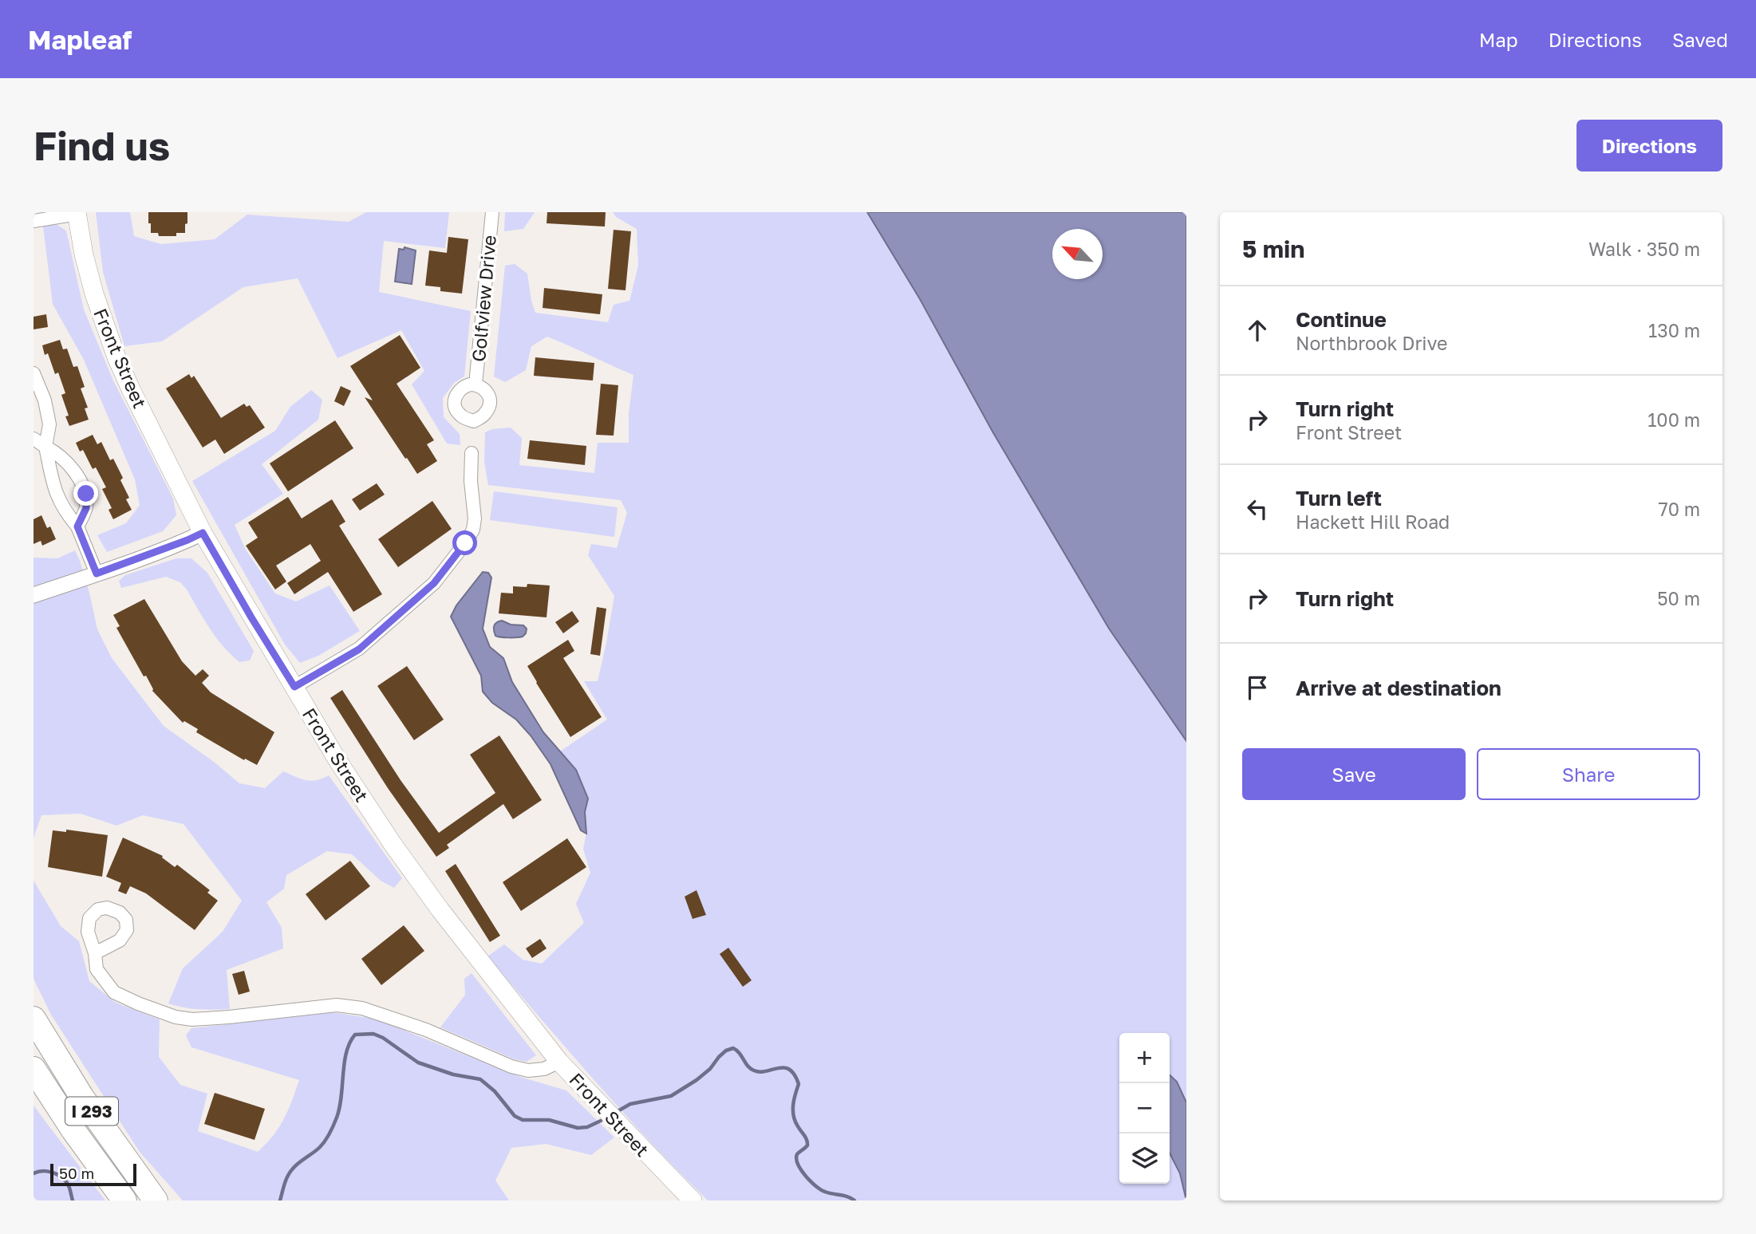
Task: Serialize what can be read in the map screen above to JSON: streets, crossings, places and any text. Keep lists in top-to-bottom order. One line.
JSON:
{"streets":{"highway":["I 293"],"main road":["Front Street"],"street":["Golfview Drive"]},"scale_bar":"50 m","north":"top left","page":{"header":"Mapleaf","nav":["Map","Directions","Saved"],"buttons":["Directions",["Save","Share"]],"title":"Find us","heading":["5 min","Walk · 350 m"],"list":[["Continue","Northbrook Drive","130 m"],["Turn right","Front Street","100 m"],["Turn left","Hackett Hill Road","70 m"],["Turn right","50 m"],"Arrive at destination"],"map_buttons":["+","−"],"scale":"50 m"}}
